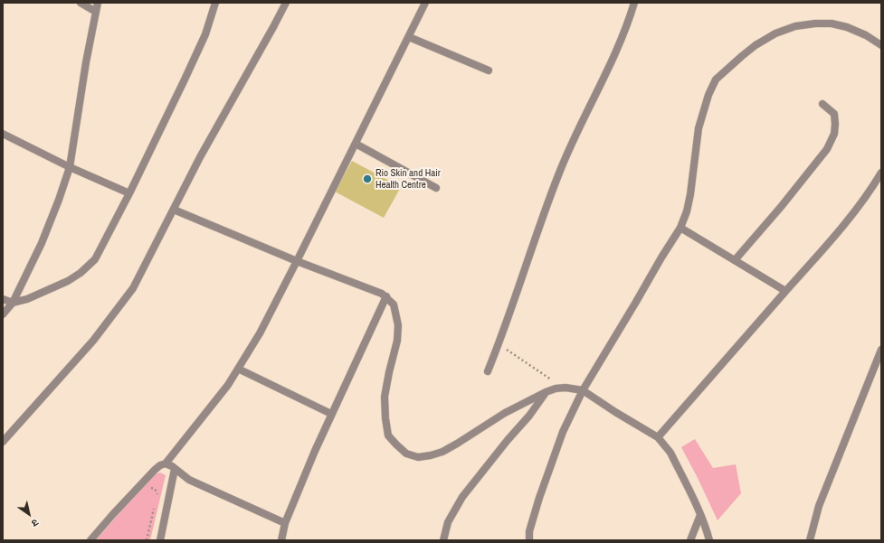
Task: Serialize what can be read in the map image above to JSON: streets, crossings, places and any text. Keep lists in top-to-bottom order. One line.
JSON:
{"places":["Rio Skin and Hair Health Centre"],"north":"bottom right"}
